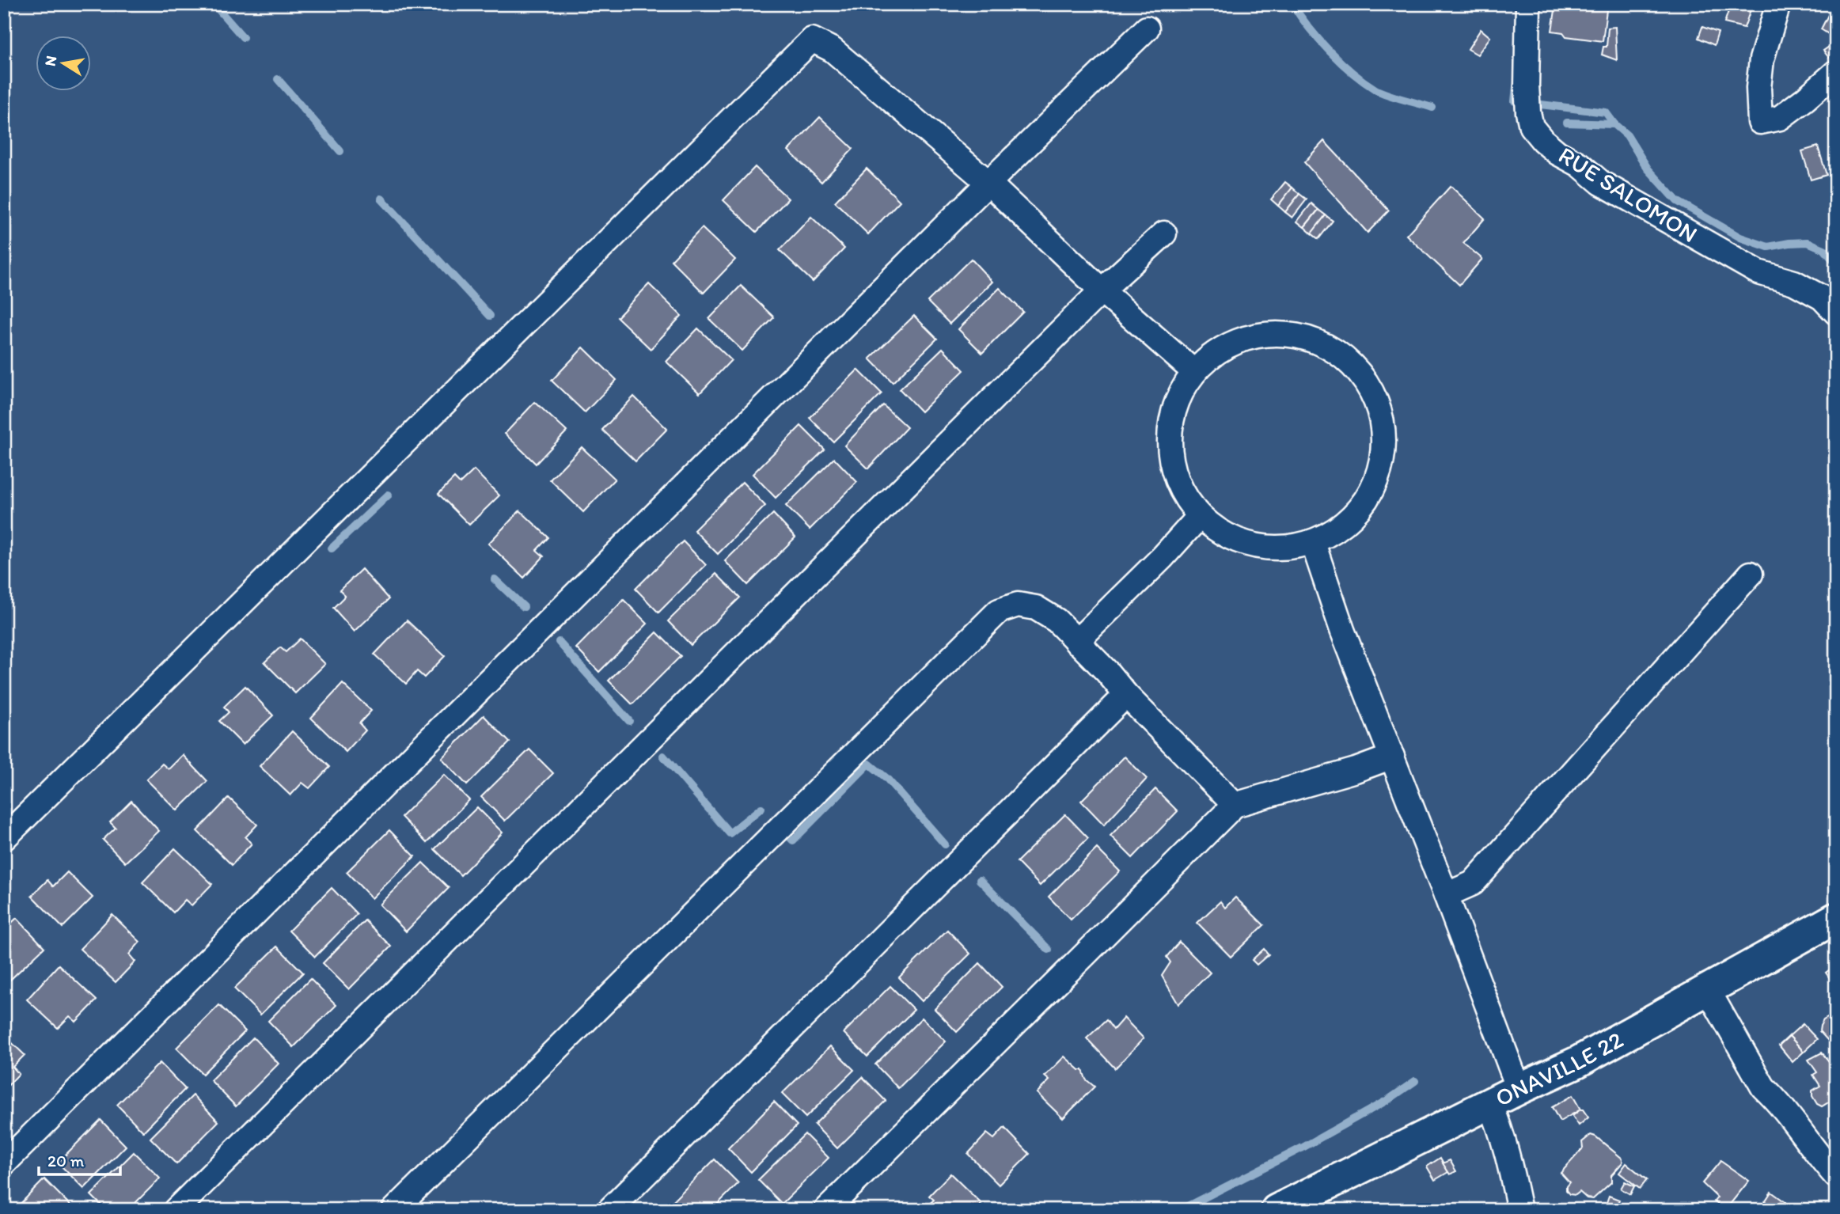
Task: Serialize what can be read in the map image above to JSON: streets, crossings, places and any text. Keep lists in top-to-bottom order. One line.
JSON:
{"streets":{"street":["RUE SALOMON","ONAVILLE 22"]},"scale_bar":"20 m","north":"left"}
